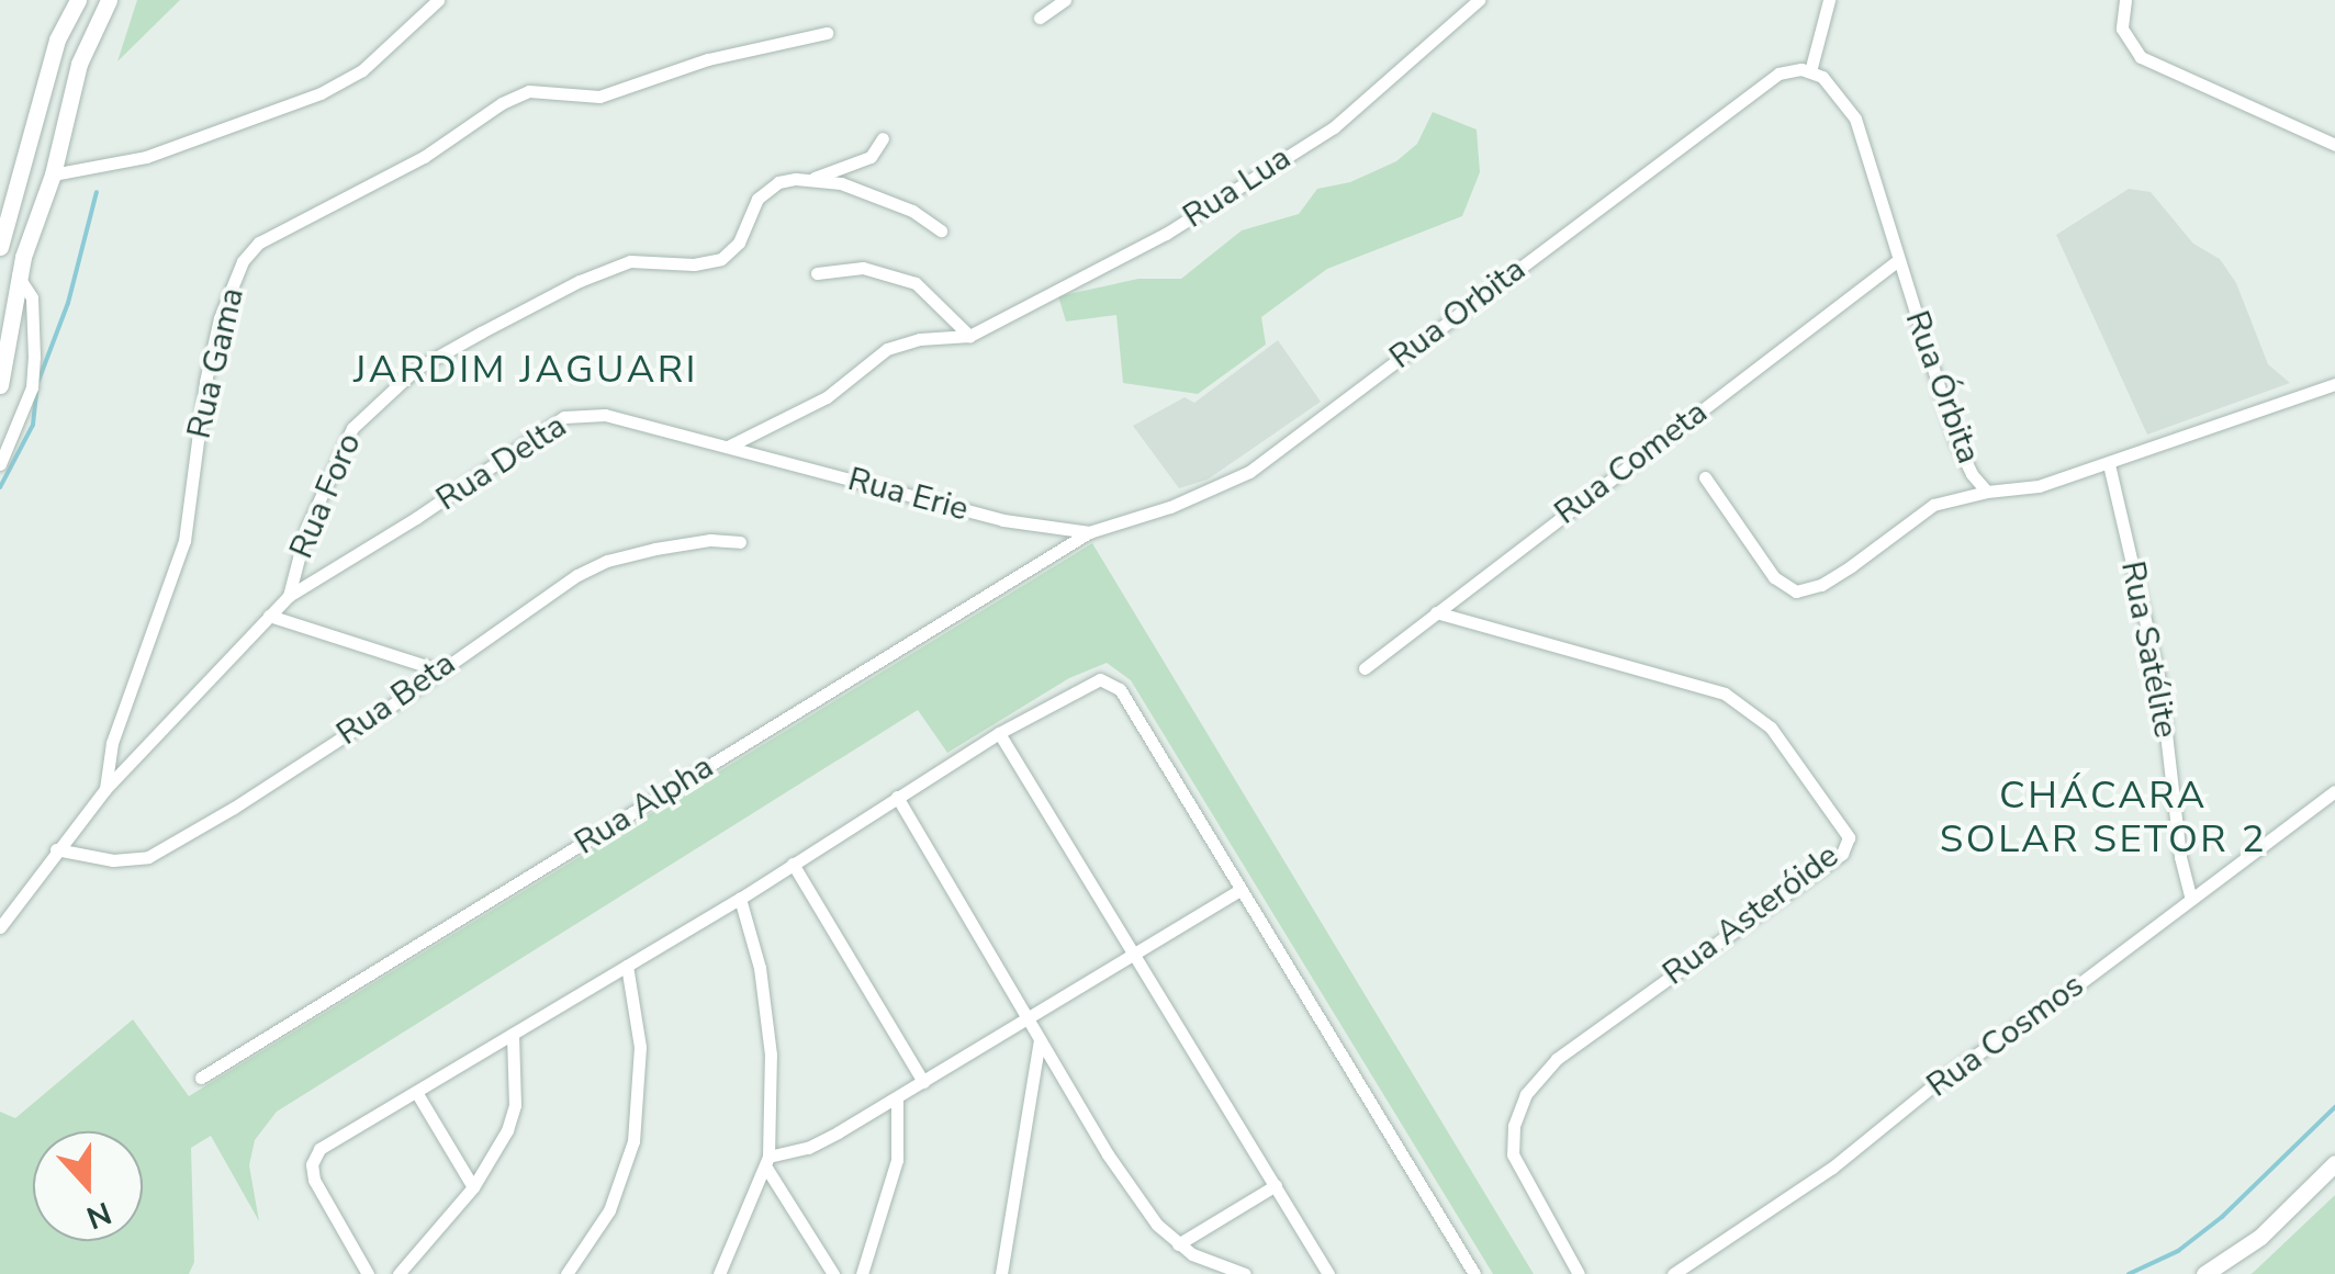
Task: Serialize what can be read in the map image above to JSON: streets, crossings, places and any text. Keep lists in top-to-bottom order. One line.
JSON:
{"streets":{"street":["Rua Lua","Rua Orbita","Rua Gama","Rua Órbita","Rua Delta","Rua Cometa","Rua Erie","Rua Foro","Rua Satélite","Rua Beta","Rua Alpha","Rua Asteróide","Rua Cosmos"]},"crossings":[["Rua Orbita","Rua Órbita"],["Rua Orbita","Rua Erie"],["Rua Orbita","Rua Alpha"],["Rua Gama","Rua Delta"],["Rua Gama","Rua Beta"],["Rua Órbita","Rua Cometa"],["Rua Órbita","Rua Satélite"],["Rua Delta","Rua Erie"],["Rua Delta","Rua Foro"],["Rua Cometa","Rua Asteróide"],["Rua Erie","Rua Alpha"],["Rua Satélite","Rua Cosmos"]],"districts":["JARDIM JAGUARI","CHÁCARA SOLAR SETOR 2"],"north":"bottom"}
